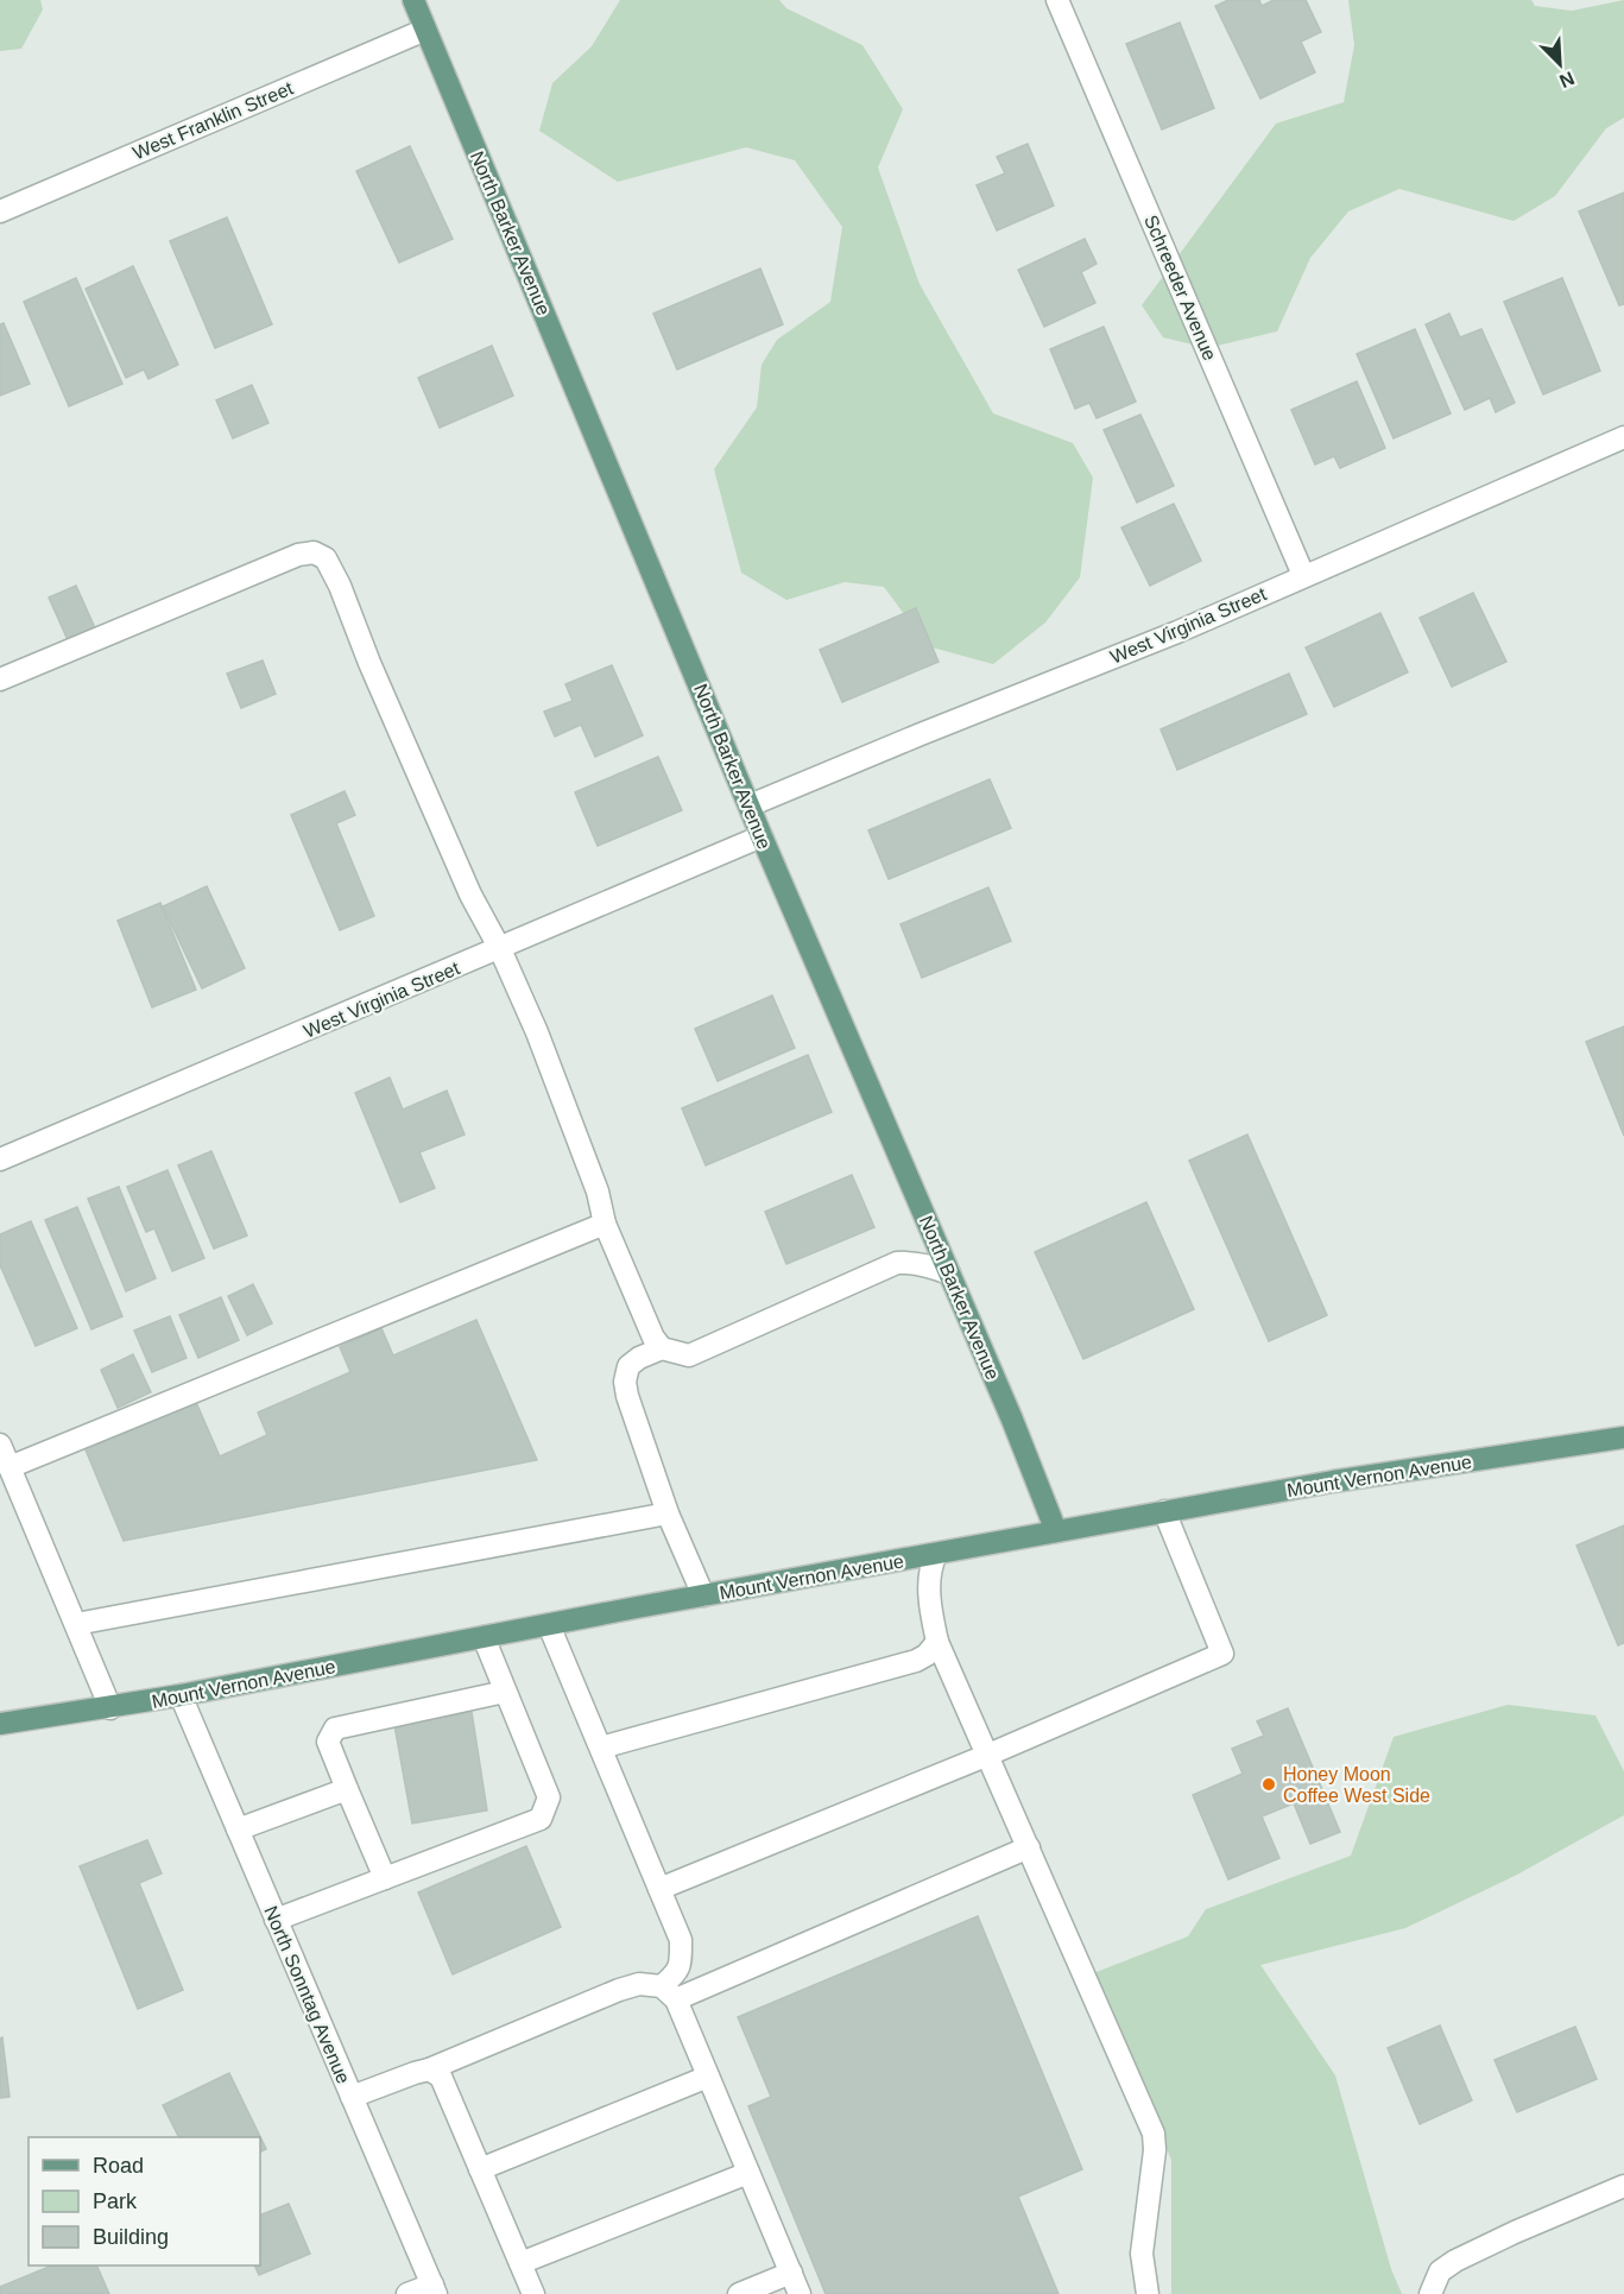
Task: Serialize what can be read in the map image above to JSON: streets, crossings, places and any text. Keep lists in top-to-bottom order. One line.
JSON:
{"streets":{"main road":["North Barker Avenue","Mount Vernon Avenue"],"street":["West Franklin Street","Schreeder Avenue","West Virginia Street","North Sonntag Avenue"]},"crossings":[["West Franklin Street","North Barker Avenue"],["North Barker Avenue","West Virginia Street"],["North Barker Avenue","Mount Vernon Avenue"],["Schreeder Avenue","West Virginia Street"],["Mount Vernon Avenue","North Sonntag Avenue"]],"places":["Honey Moon Coffee West Side"],"legend":["Road","Park","Building"],"north":"bottom right"}
